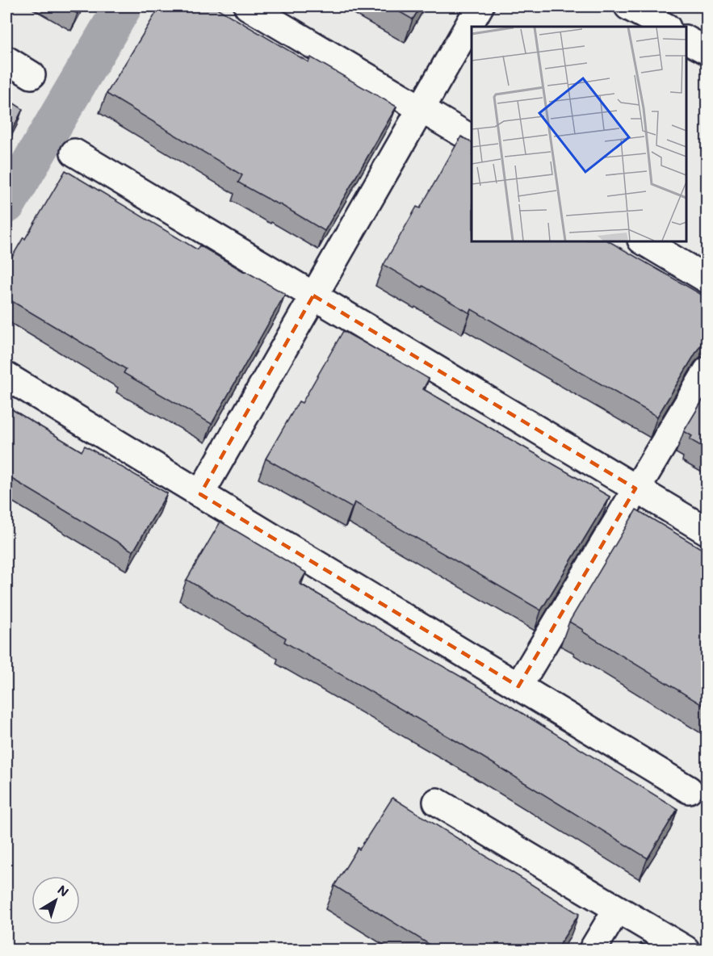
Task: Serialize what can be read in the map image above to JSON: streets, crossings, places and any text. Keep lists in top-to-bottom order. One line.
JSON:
{"north":"top right"}
